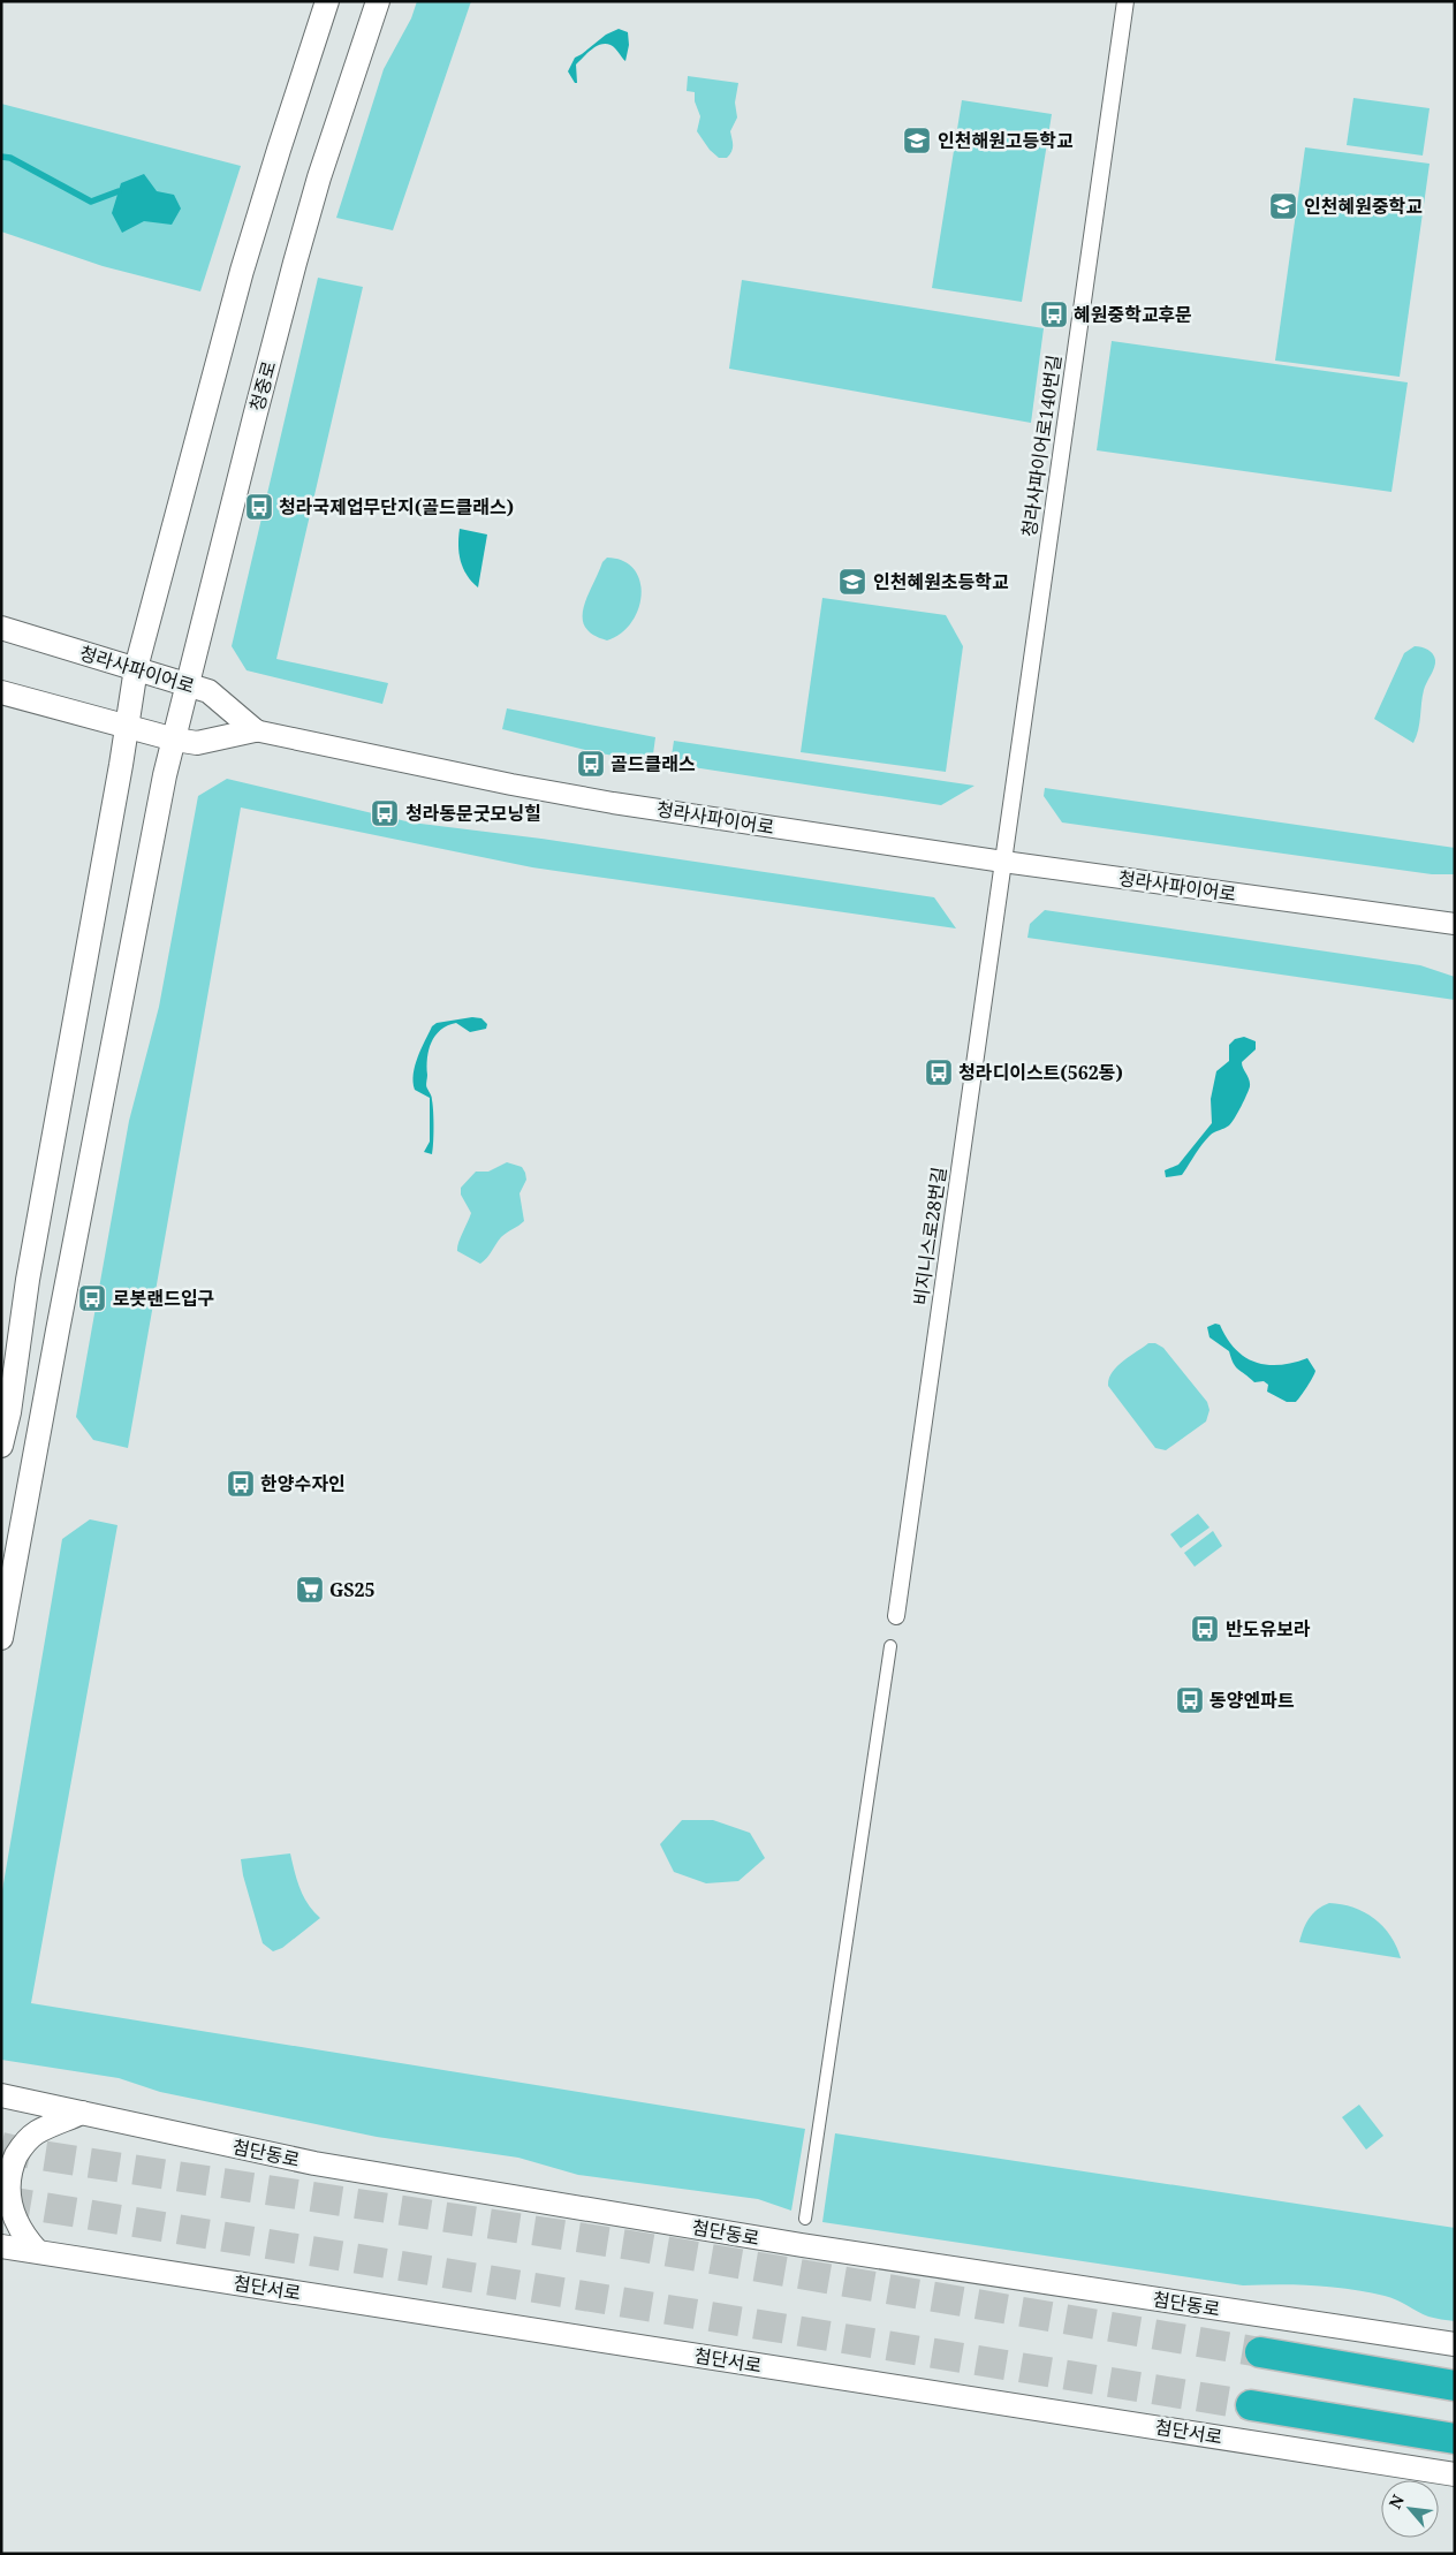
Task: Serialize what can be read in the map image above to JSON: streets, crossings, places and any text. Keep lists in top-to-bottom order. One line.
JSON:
{"streets":{"main road":["청중로","청라사파이어로","첨단동로","첨단서로"],"street":["청라사파이어로140번길","비지니스로28번길"]},"crossings":[["청중로","청라사파이어로"],["청라사파이어로140번길","청라사파이어로"],["청라사파이어로140번길","비지니스로28번길"],["청라사파이어로","비지니스로28번길"]],"places":{"school or university":["인천해원고등학교","인천혜원중학교","인천혜원초등학교"],"bus stop":["혜원중학교후문","청라국제업무단지(골드클래스)","골드클래스","청라동문굿모닝힐","청라디이스트(562동)","로봇랜드입구","한양수자인","반도유보라","동양엔파트"],"supermarket":["GS25"]},"north":"top left"}
